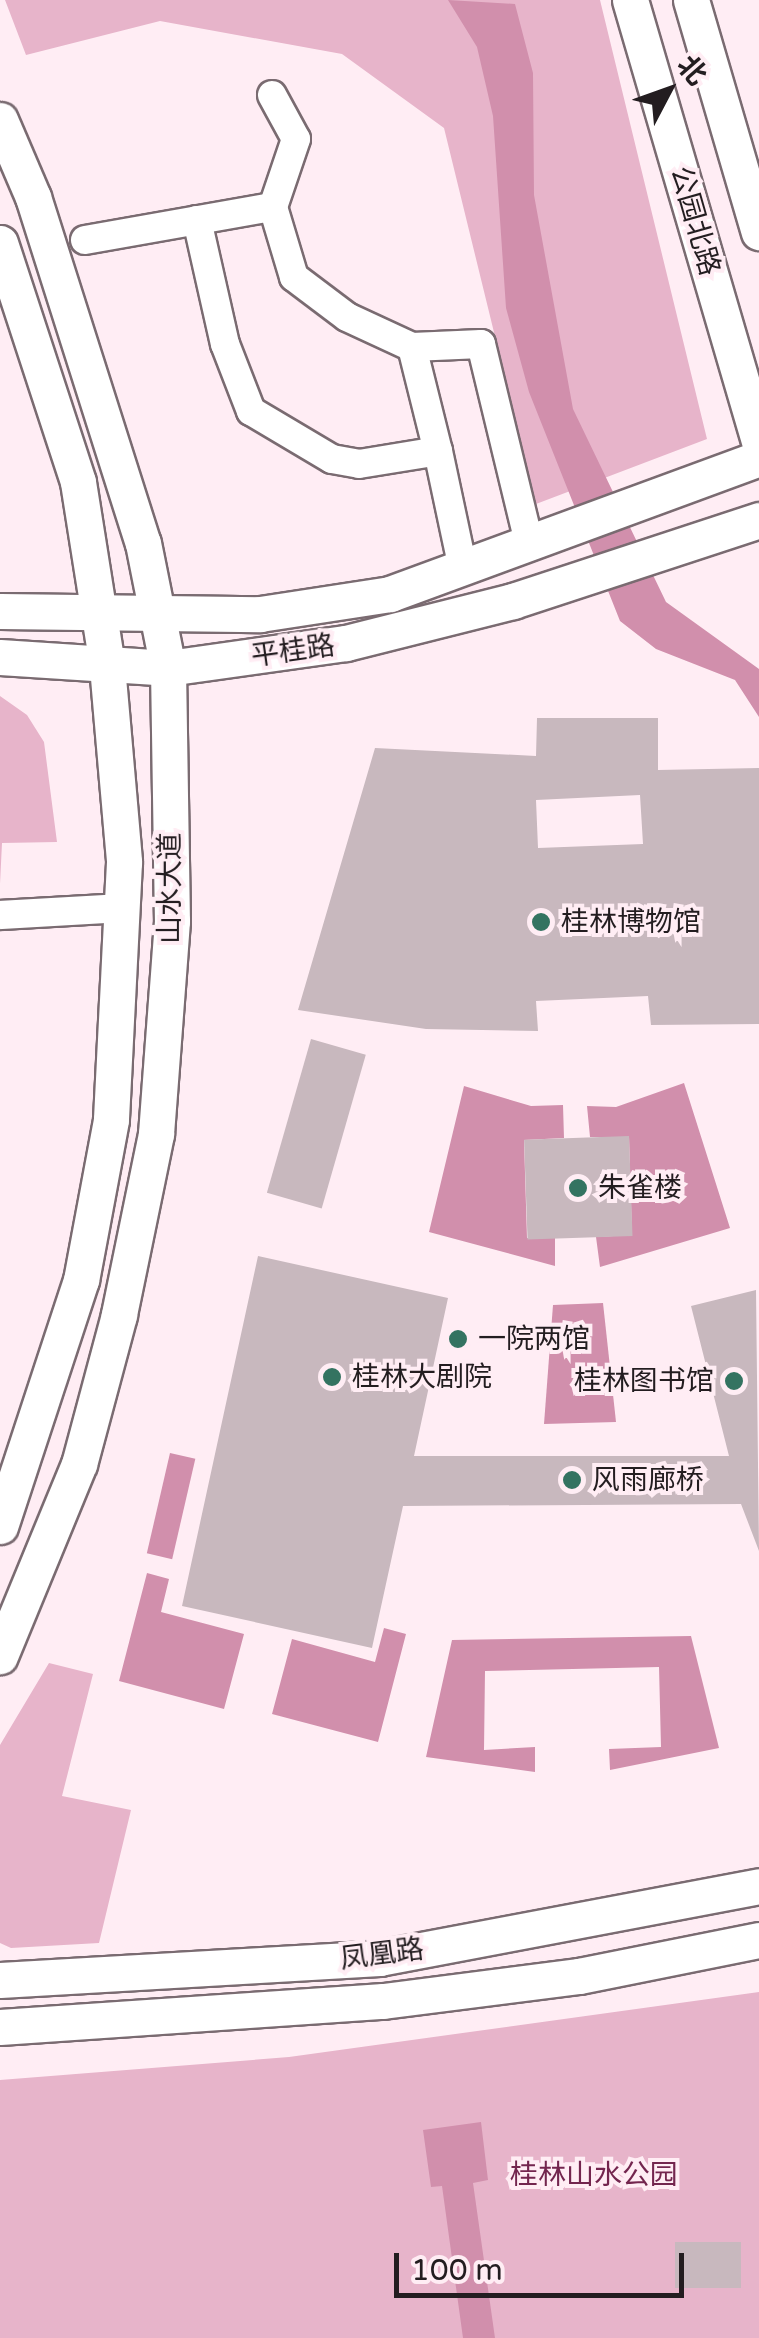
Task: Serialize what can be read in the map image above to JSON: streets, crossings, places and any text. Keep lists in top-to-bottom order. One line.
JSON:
{"streets":{"main road":["公园北路","平桂路","山水大道","凤凰路"]},"crossings":[["平桂路","山水大道"]],"parks":["桂林山水公园"],"places":["桂林博物馆","朱雀楼","一院两馆","桂林大剧院","桂林图书馆","风雨廊桥"],"scale_bar":"100 m","north":"top right"}
